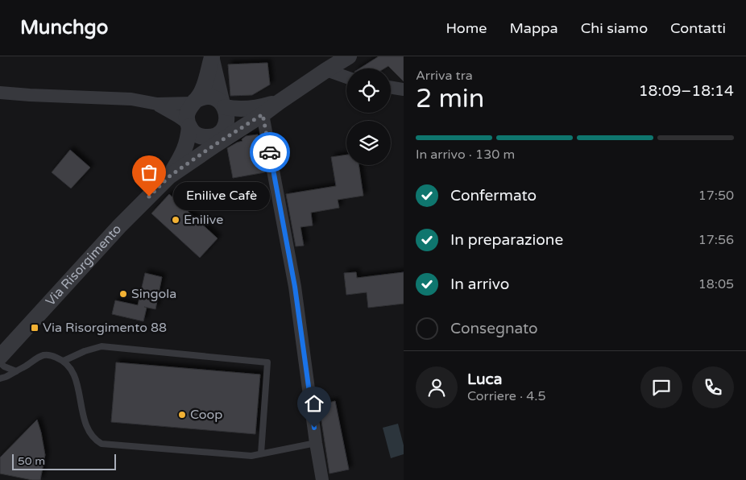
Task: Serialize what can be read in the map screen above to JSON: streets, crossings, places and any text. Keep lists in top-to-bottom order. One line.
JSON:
{"streets":{"street":["Via Risorgimento"]},"places":{"other":["Enilive Cafè","Enilive","Singola","Coop"],"transit":["Via Risorgimento 88"]},"scale_bar":"50 m","page":{"header":"Munchgo","nav":["Home","Mappa","Chi siamo","Contatti"],"heading":["2 min","Arriva tra","18:09–18:14"],"panel":["Luca","Corriere · 4.5"],"bar":"In arrivo · 130 m","list":[["Confermato","17:50"],["In preparazione","17:56"],["In arrivo","18:05"],"Consegnato"],"bubble":"Enilive Cafè","scale":"50 m"}}
